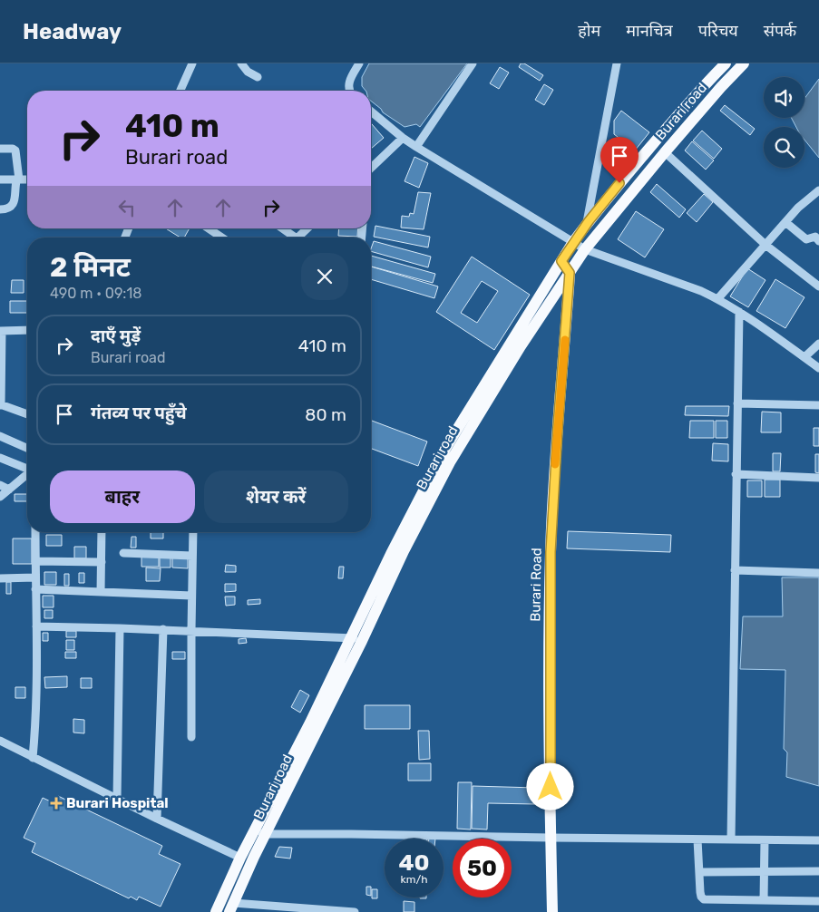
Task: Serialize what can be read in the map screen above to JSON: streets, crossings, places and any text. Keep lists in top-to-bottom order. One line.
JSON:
{"streets":{"main road":["Burari road","Burari Road"]},"crossings":[["Burari road","Burari Road"]],"places":{"health":["Burari Hospital"]},"page":{"header":"Headway","nav":["होम","मानचित्र","परिचय","संपर्क"],"turn":["410 m","Burari road"],"heading":["2 मिनट","490 m · 09:18"],"list":[{"name":"दाएँ मुड़ें","note":"Burari road","value":"410 m"},{"name":"गंतव्य पर पहुँचे","value":"80 m"}],"buttons":["बाहर","शेयर करें"],"speed":"40 km/h","limit":"50"}}
